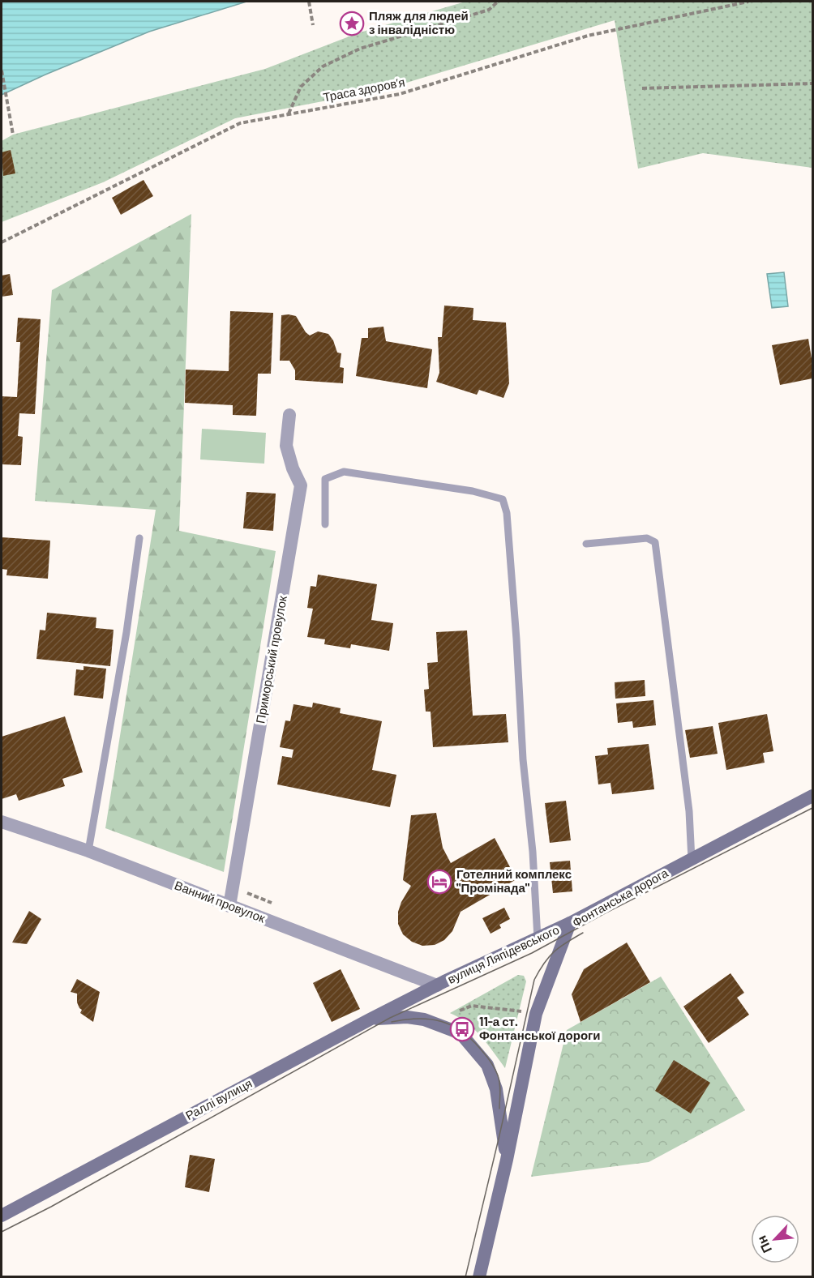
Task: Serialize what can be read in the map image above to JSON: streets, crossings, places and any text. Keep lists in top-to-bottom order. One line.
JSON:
{"streets":{"main road":["Фонтанська дорога","вулиця Ляпідевського","Раллі вулиця"],"street":["Приморський провулок","Ванний провулок"],"path":["Траса здоров’я"]},"crossings":[["Приморський провулок","Ванний провулок"],["Фонтанська дорога","вулиця Ляпідевського"],["Ванний провулок","вулиця Ляпідевського"],["Ванний провулок","Раллі вулиця"],["вулиця Ляпідевського","Раллі вулиця"]],"places":{"place":["Пляж для людей з інвалідністю"],"hotel":["Готелний комплекс \"Промінада\""],"bus stop":["11-а ст. Фонтанської дороги"]},"north":"bottom left"}
